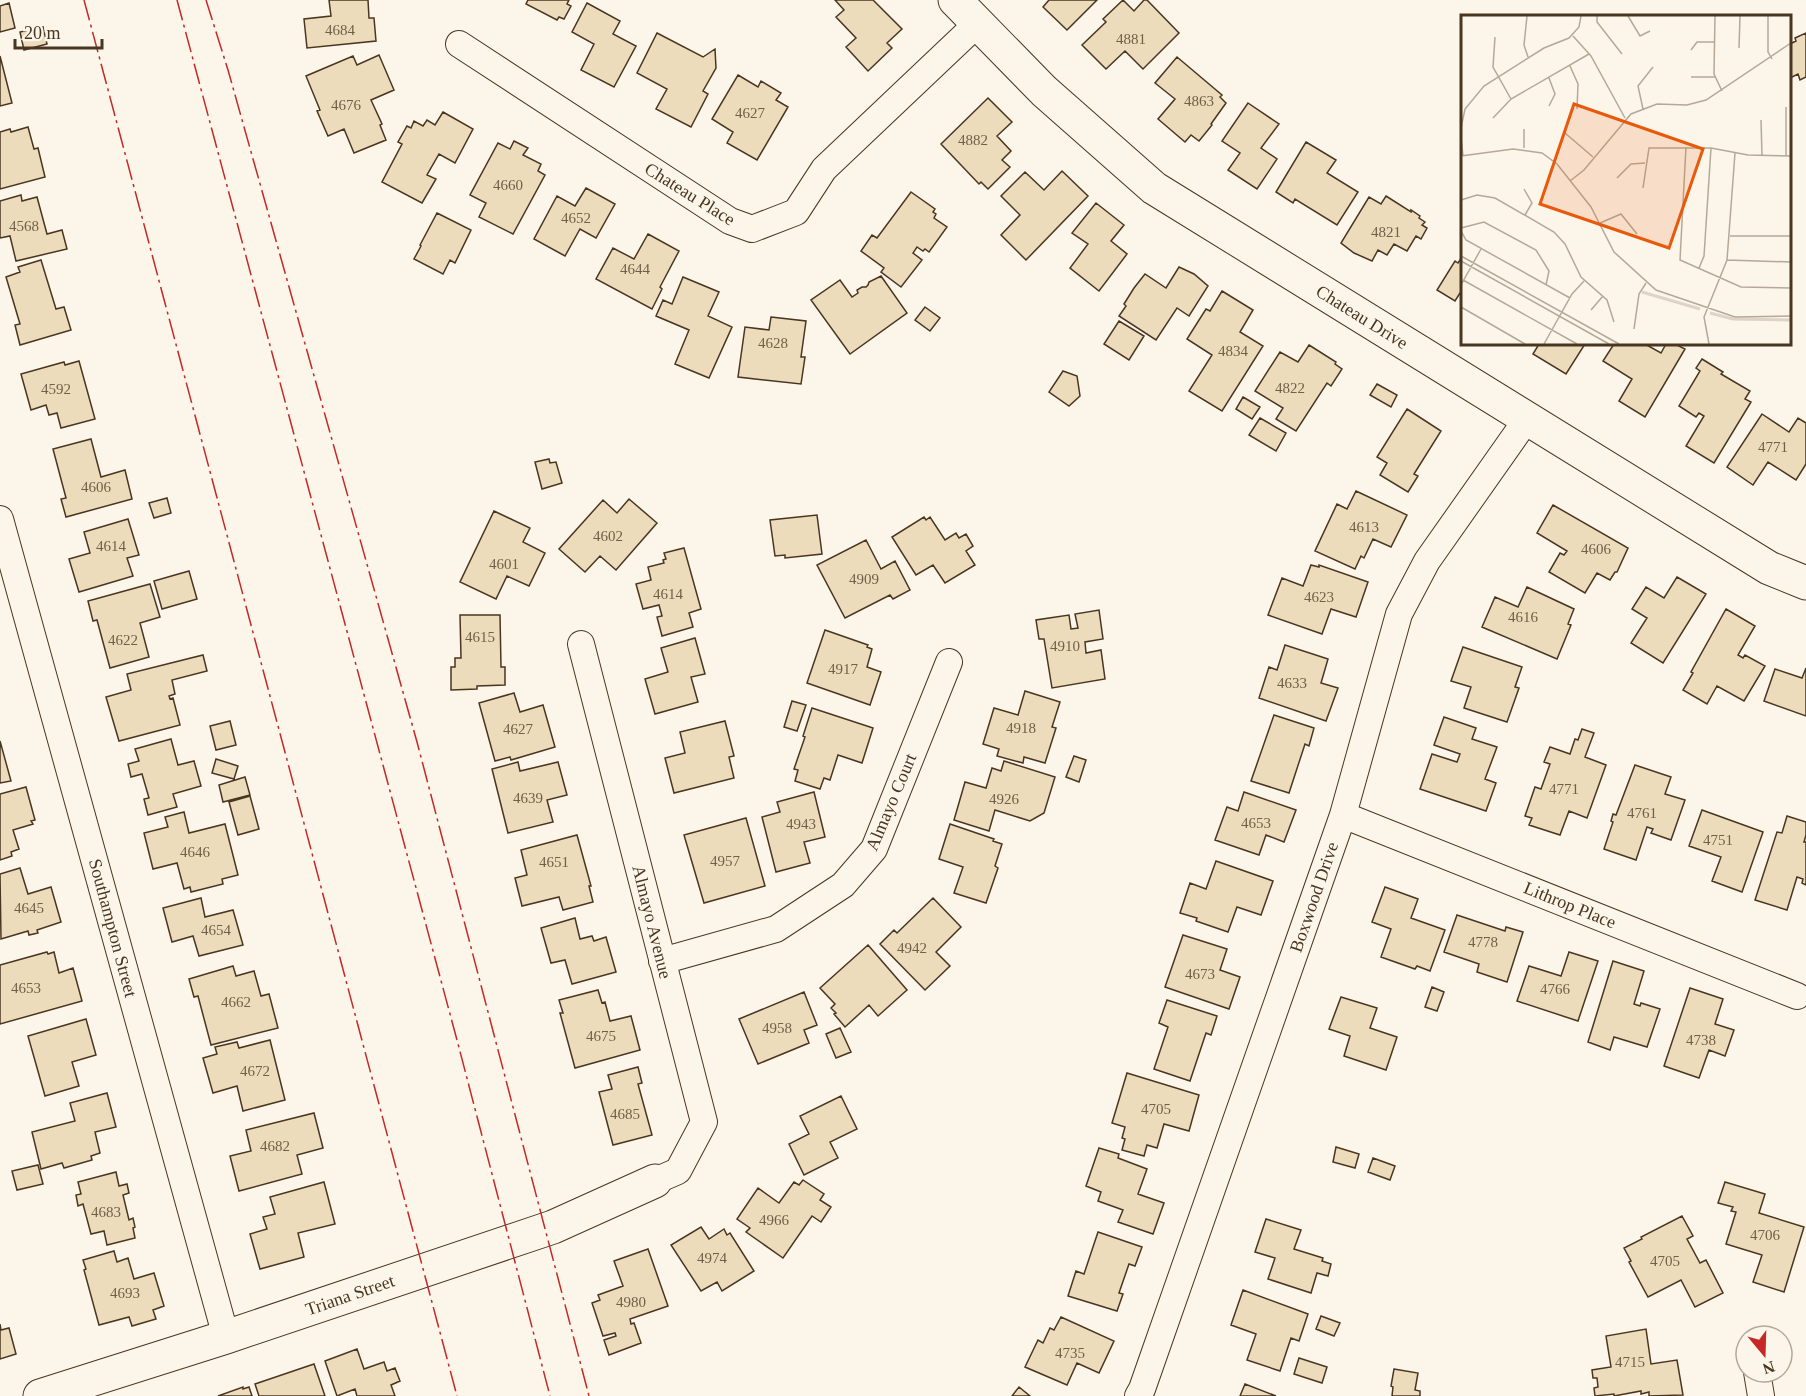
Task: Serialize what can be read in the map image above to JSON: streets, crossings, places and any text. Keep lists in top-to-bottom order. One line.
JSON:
{"streets":{"street":["Chateau Place","Chateau Drive","Almayo Court","Boxwood Drive","Lithrop Place","Almayo Avenue","Southampton Street","Triana Street"]},"crossings":[["Chateau Place","Chateau Drive"],["Chateau Drive","Boxwood Drive"],["Almayo Court","Almayo Avenue"],["Boxwood Drive","Lithrop Place"],["Almayo Avenue","Triana Street"],["Southampton Street","Triana Street"]],"house_numbers":["4684","4881","4863","4676","4627","4882","4660","4652","4568","4821","4644","4628","4834","4822","4592","4771","4606","4613","4602","4614","4606","4601","4909","4614","4623","4616","4615","4622","4910","4917","4633","4918","4627","4771","4639","4926","4761","4653","4943","4751","4646","4957","4651","4645","4654","4778","4942","4673","4653","4766","4662","4958","4675","4738","4672","4705","4685","4682","4683","4966","4706","4974","4705","4693","4980","4735","4715"],"scale_bar":"20 m","north":"bottom"}
